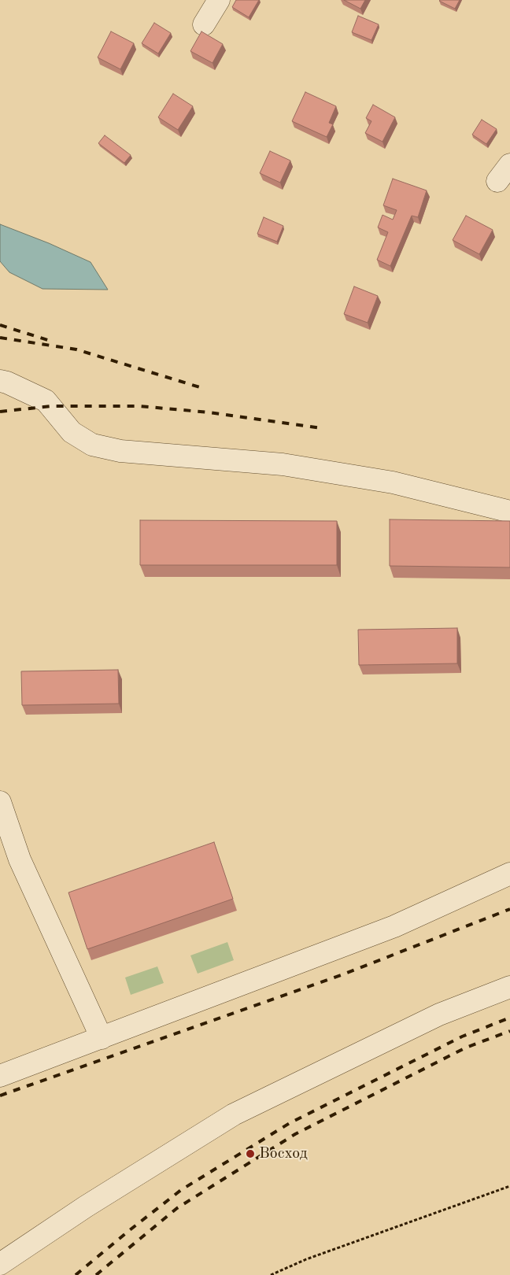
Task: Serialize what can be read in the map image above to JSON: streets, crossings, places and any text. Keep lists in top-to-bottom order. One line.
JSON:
{"places":["Восход"]}
